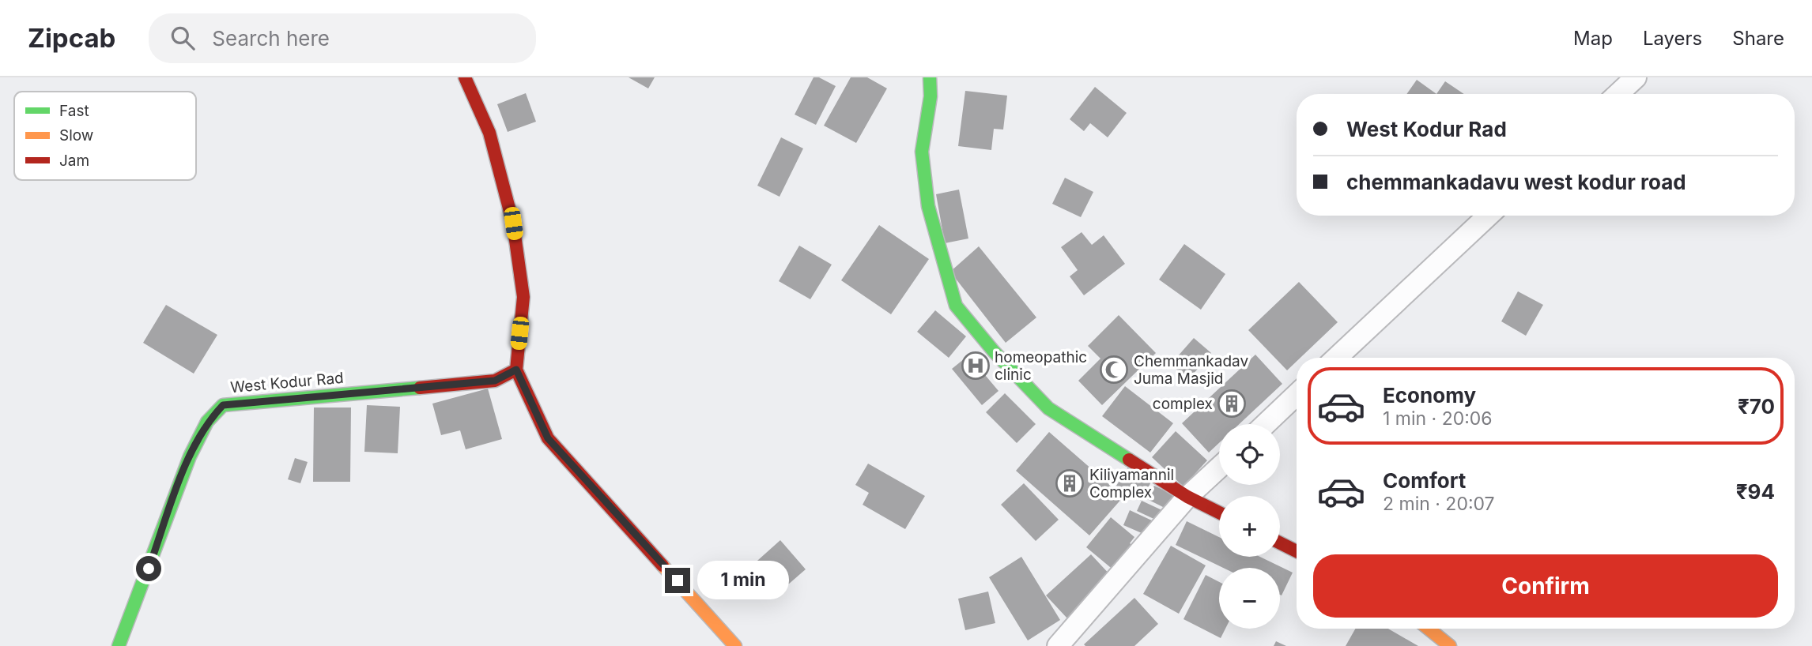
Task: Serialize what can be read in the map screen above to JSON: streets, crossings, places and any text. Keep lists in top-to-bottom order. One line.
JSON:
{"streets":{"street":["West Kodur Rad"]},"places":{"hospital":["homeopathic clinic"],"mosque":["Chemmankadav Juma Masjid"],"building":["complex","Kiliyamannil Complex"]},"legend":["Fast","Slow","Jam"],"page":{"header":"Zipcab","search":"Search here","nav":["Map","Layers","Share"],"banner":["West Kodur Rad","chemmankadavu west kodur road"],"list":[{"name":"Economy","note":"1 min · 20:06","value":"₹70"},{"name":"Comfort","note":"2 min · 20:07","value":"₹94"}],"map_buttons":["+","−"],"buttons":"Confirm","bubble":"1 min"}}
